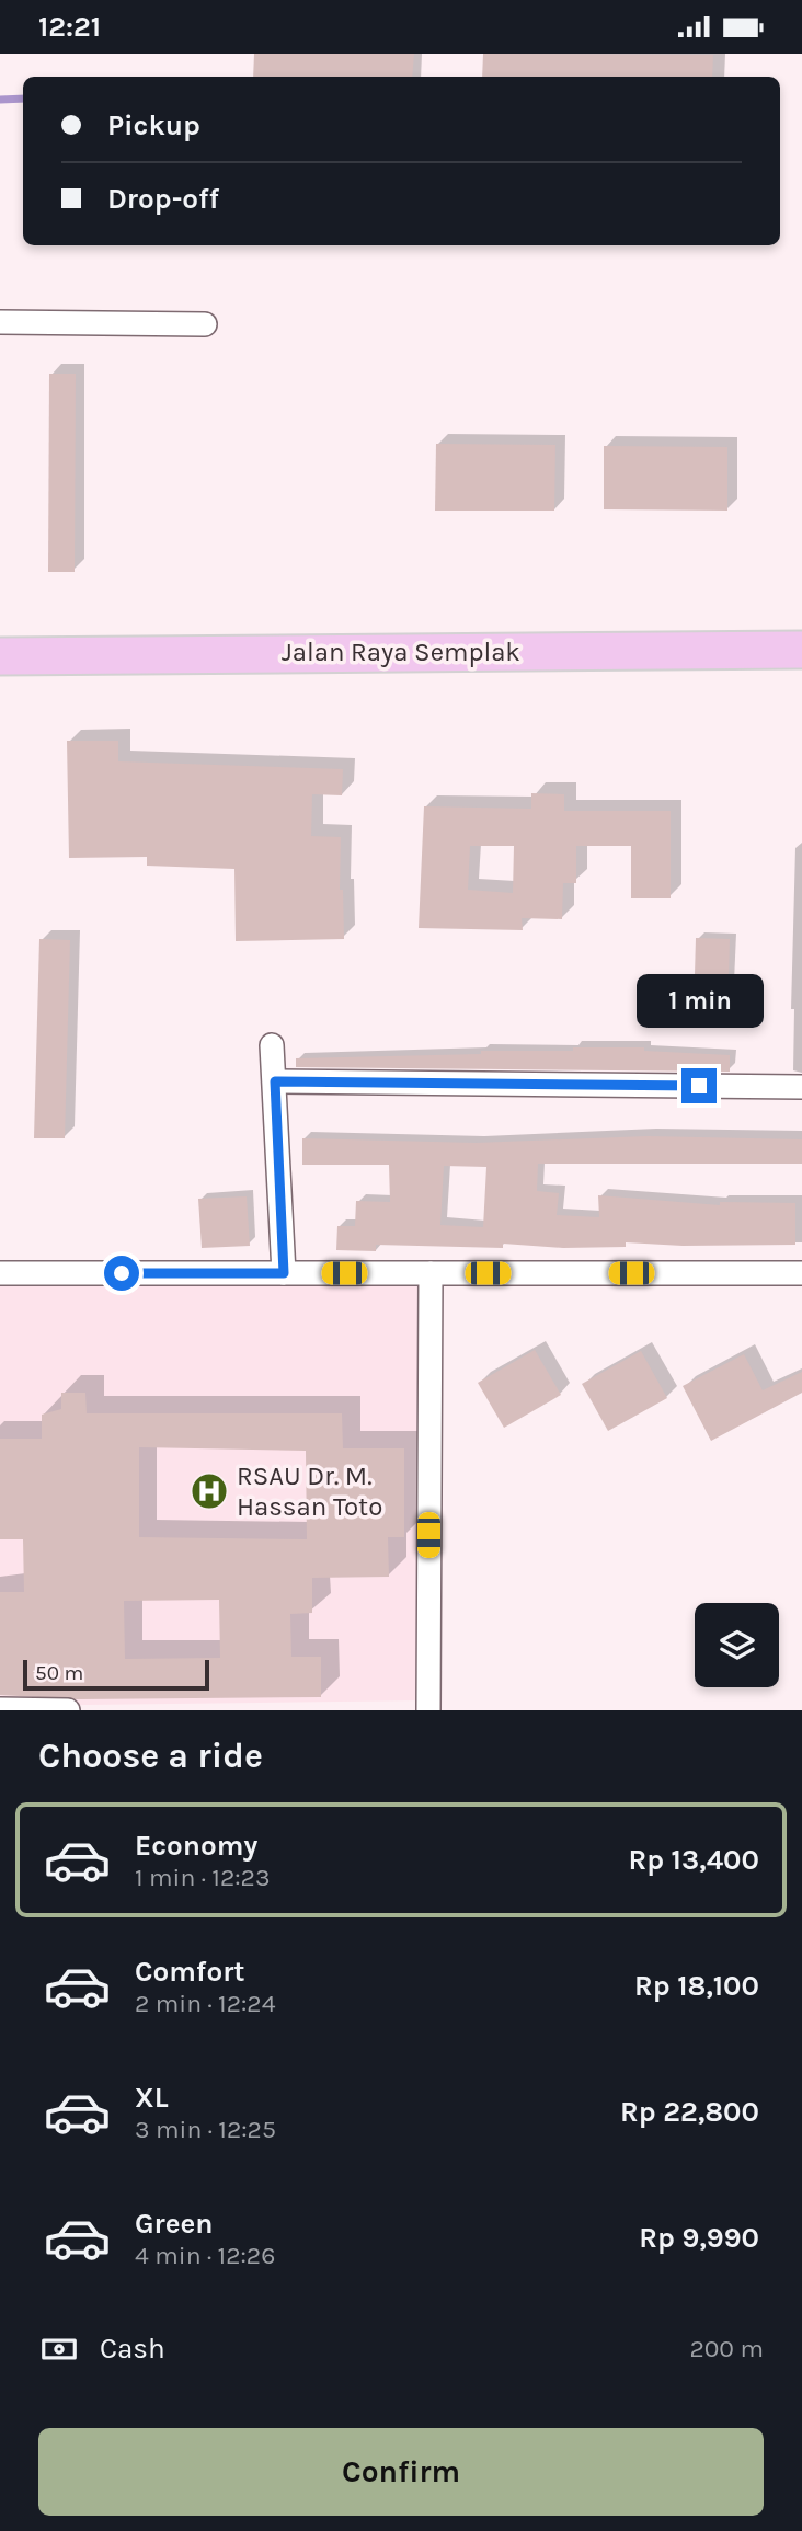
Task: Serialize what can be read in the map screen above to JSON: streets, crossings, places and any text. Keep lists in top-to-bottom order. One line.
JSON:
{"streets":{"main road":["Jalan Raya Semplak"]},"places":{"hospital":["RSAU Dr. M. Hassan Toto"]},"scale_bar":"50 m","page":{"status":"12:21","banner":["Pickup","Drop-off"],"bubble":"1 min","scale":"50 m","heading":"Choose a ride","list":[{"name":"Economy","note":"1 min · 12:23","value":"Rp 13,400"},{"name":"Comfort","note":"2 min · 12:24","value":"Rp 18,100"},{"name":"XL","note":"3 min · 12:25","value":"Rp 22,800"},{"name":"Green","note":"4 min · 12:26","value":"Rp 9,990"}],"pay":["Cash","200 m"],"buttons":"Confirm"}}
